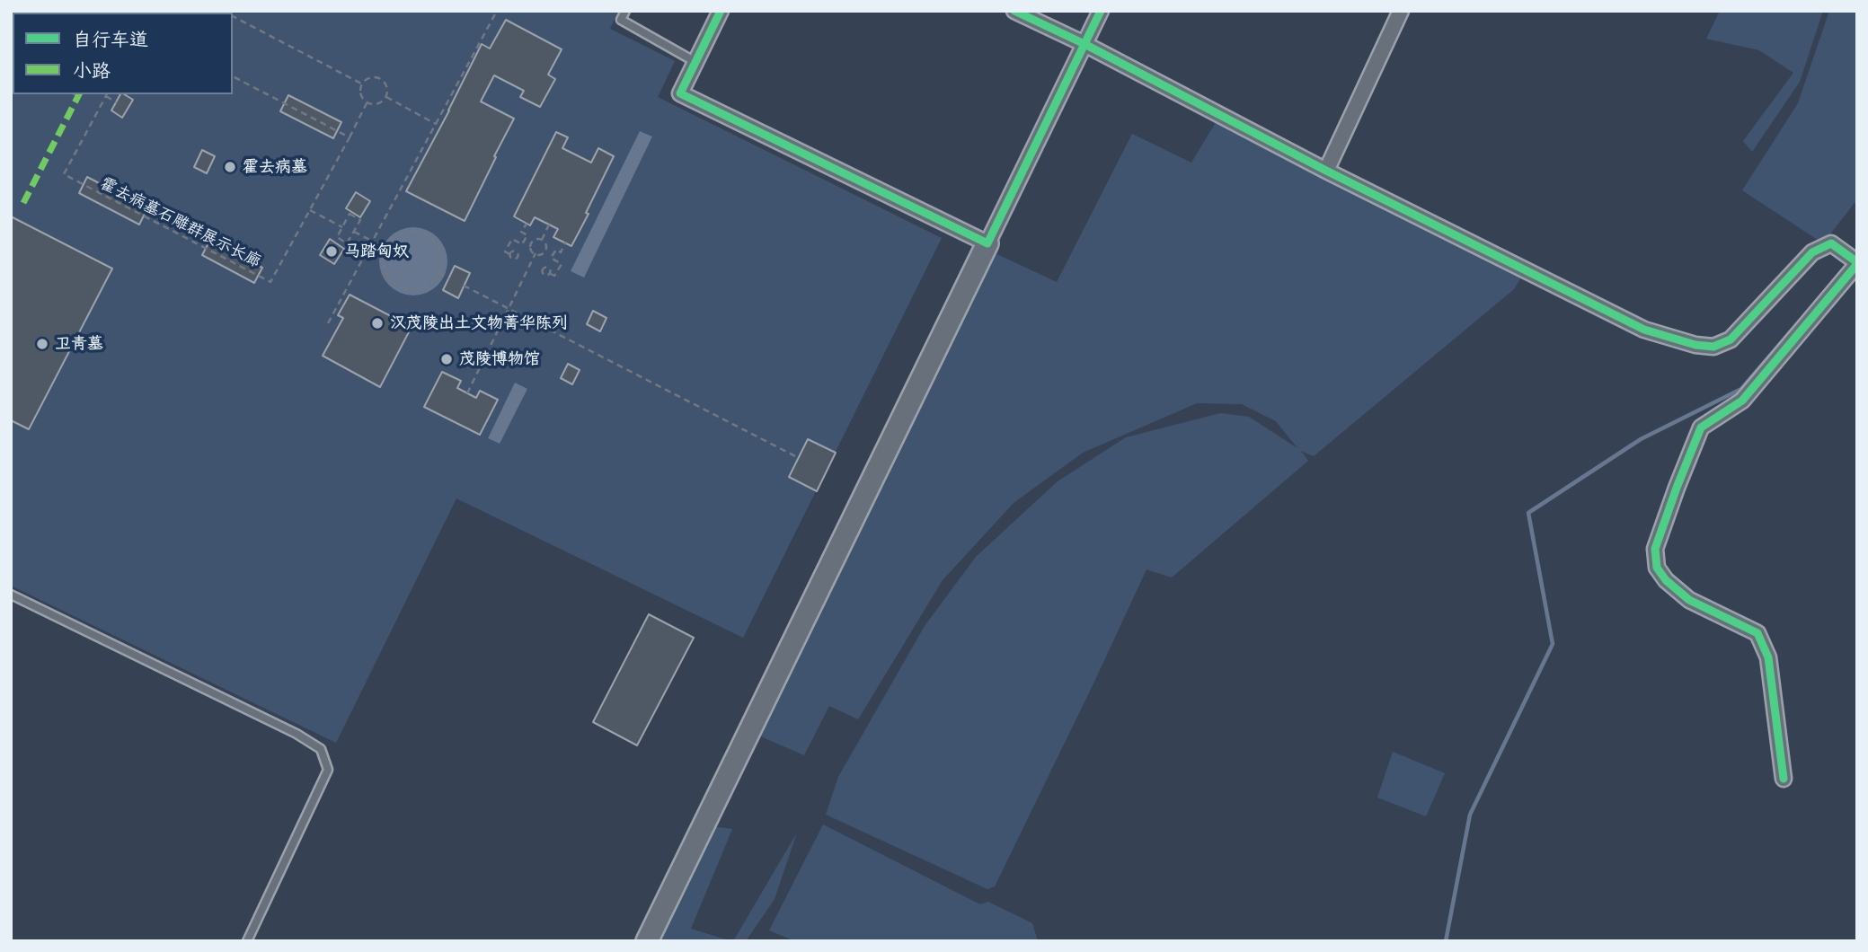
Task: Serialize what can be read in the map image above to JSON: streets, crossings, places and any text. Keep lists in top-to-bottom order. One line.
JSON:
{"streets":{"path":["霍去病墓石雕群展示长廊"]},"places":["霍去病墓","马踏匈奴","汉茂陵出土文物菁华陈列","卫青墓","茂陵博物馆"],"legend":["自行车道","小路"]}
